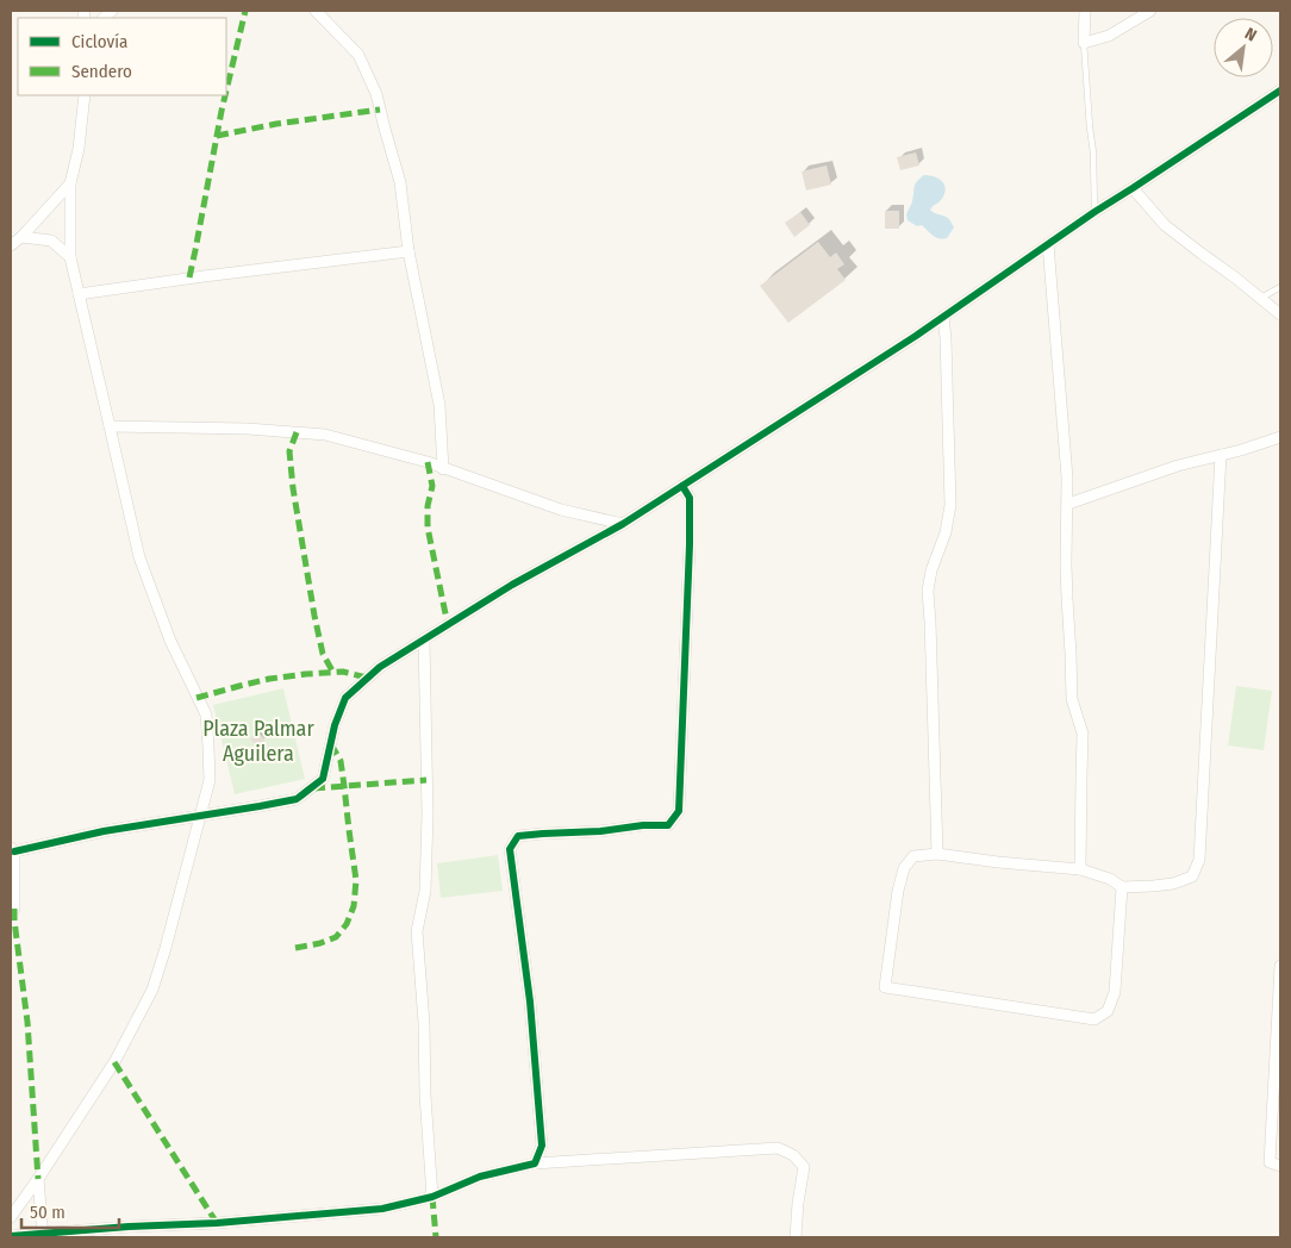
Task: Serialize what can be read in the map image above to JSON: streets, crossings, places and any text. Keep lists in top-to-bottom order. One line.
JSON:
{"parks":["Plaza Palmar Aguilera"],"legend":["Ciclovía","Sendero"],"scale_bar":"50 m","north":"top right"}
